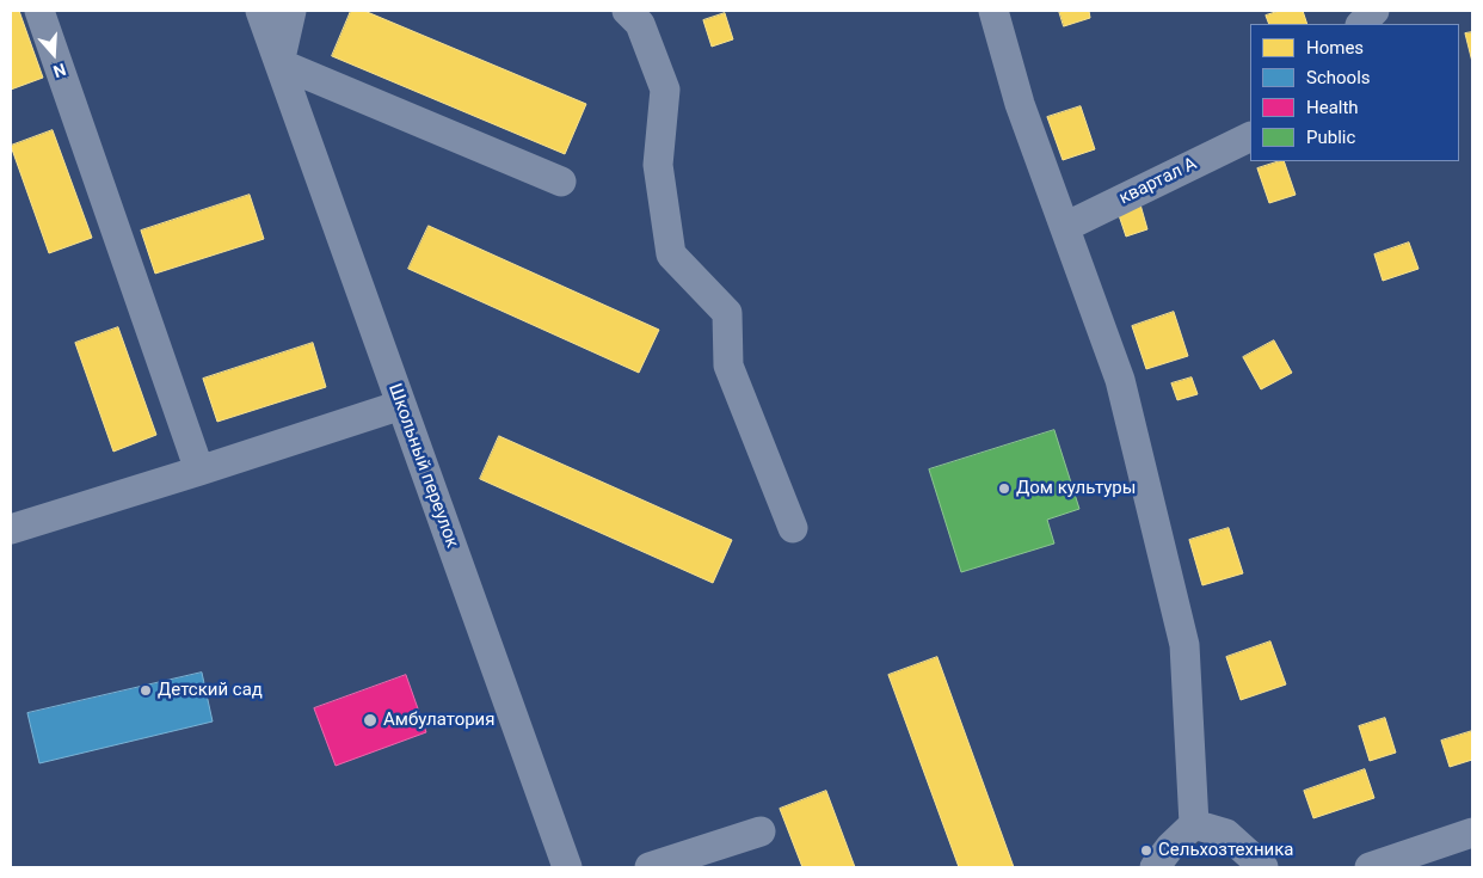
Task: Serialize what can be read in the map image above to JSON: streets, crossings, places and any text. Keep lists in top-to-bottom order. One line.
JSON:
{"streets":{"street":["квартал А","Школьный переулок"]},"places":["Дом культуры","Детский сад","Амбулатория","Сельхозтехника"],"legend":["Homes","Schools","Health","Public"],"north":"bottom"}
